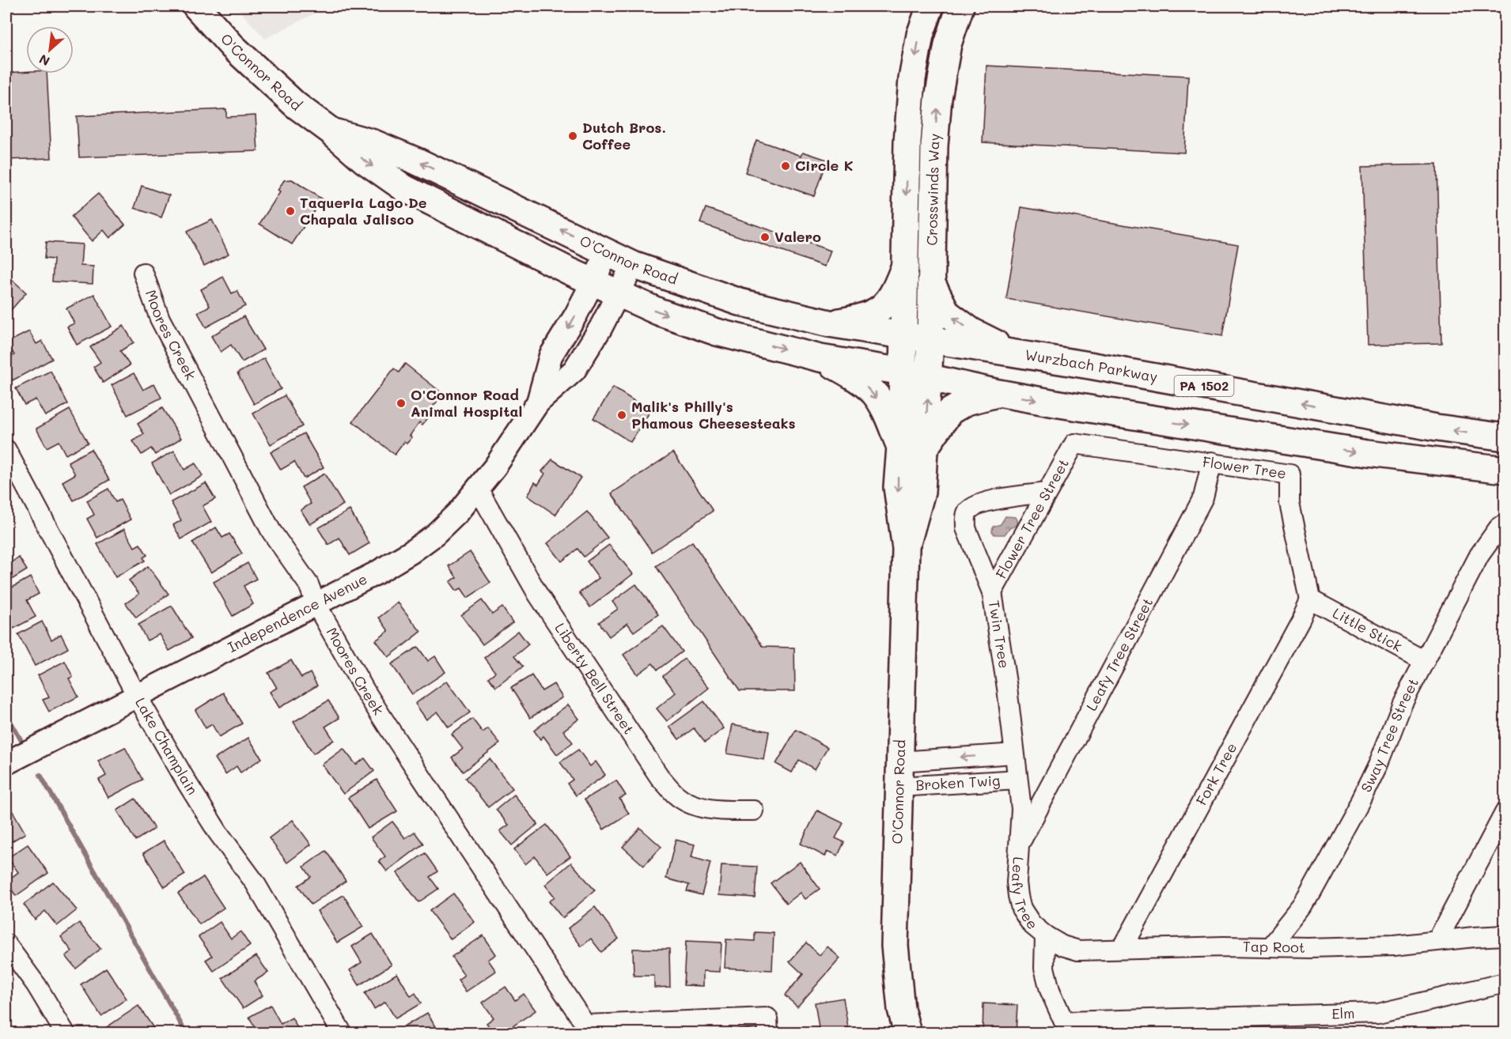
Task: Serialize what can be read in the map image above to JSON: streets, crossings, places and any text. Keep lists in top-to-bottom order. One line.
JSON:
{"streets":{"main road":["O'Connor Road","Crosswinds Way","Wurzbach Parkway","PA 1502"],"street":["Moores Creek","Flower Tree","Flower Tree Street","Independence Avenue","Little Stick","Twin Tree","Leafy Tree Street","Liberty Bell Street","Sway Tree Street","Lake Champlain","Fork Tree","Broken Twig","Leafy Tree","Tap Root","Elm"]},"crossings":[["O'Connor Road","Crosswinds Way"],["O'Connor Road","Wurzbach Parkway"],["O'Connor Road","Independence Avenue"],["O'Connor Road","Broken Twig"],["Crosswinds Way","Wurzbach Parkway"],["Moores Creek","Independence Avenue"],["Flower Tree","Flower Tree Street"],["Flower Tree","Little Stick"],["Flower Tree","Leafy Tree Street"],["Flower Tree","Fork Tree"],["Flower Tree Street","Twin Tree"],["Independence Avenue","Liberty Bell Street"],["Independence Avenue","Lake Champlain"],["Little Stick","Sway Tree Street"],["Little Stick","Fork Tree"],["Twin Tree","Leafy Tree Street"],["Twin Tree","Broken Twig"],["Twin Tree","Leafy Tree"],["Leafy Tree Street","Leafy Tree"],["Sway Tree Street","Tap Root"],["Fork Tree","Tap Root"],["Leafy Tree","Tap Root"]],"places":["Dutch Bros. Coffee","Circle K","Taqueria Lago De Chapala Jalisco","Valero","O'Connor Road Animal Hospital","Malik's Philly's Phamous Cheesesteaks"],"north":"bottom left"}
